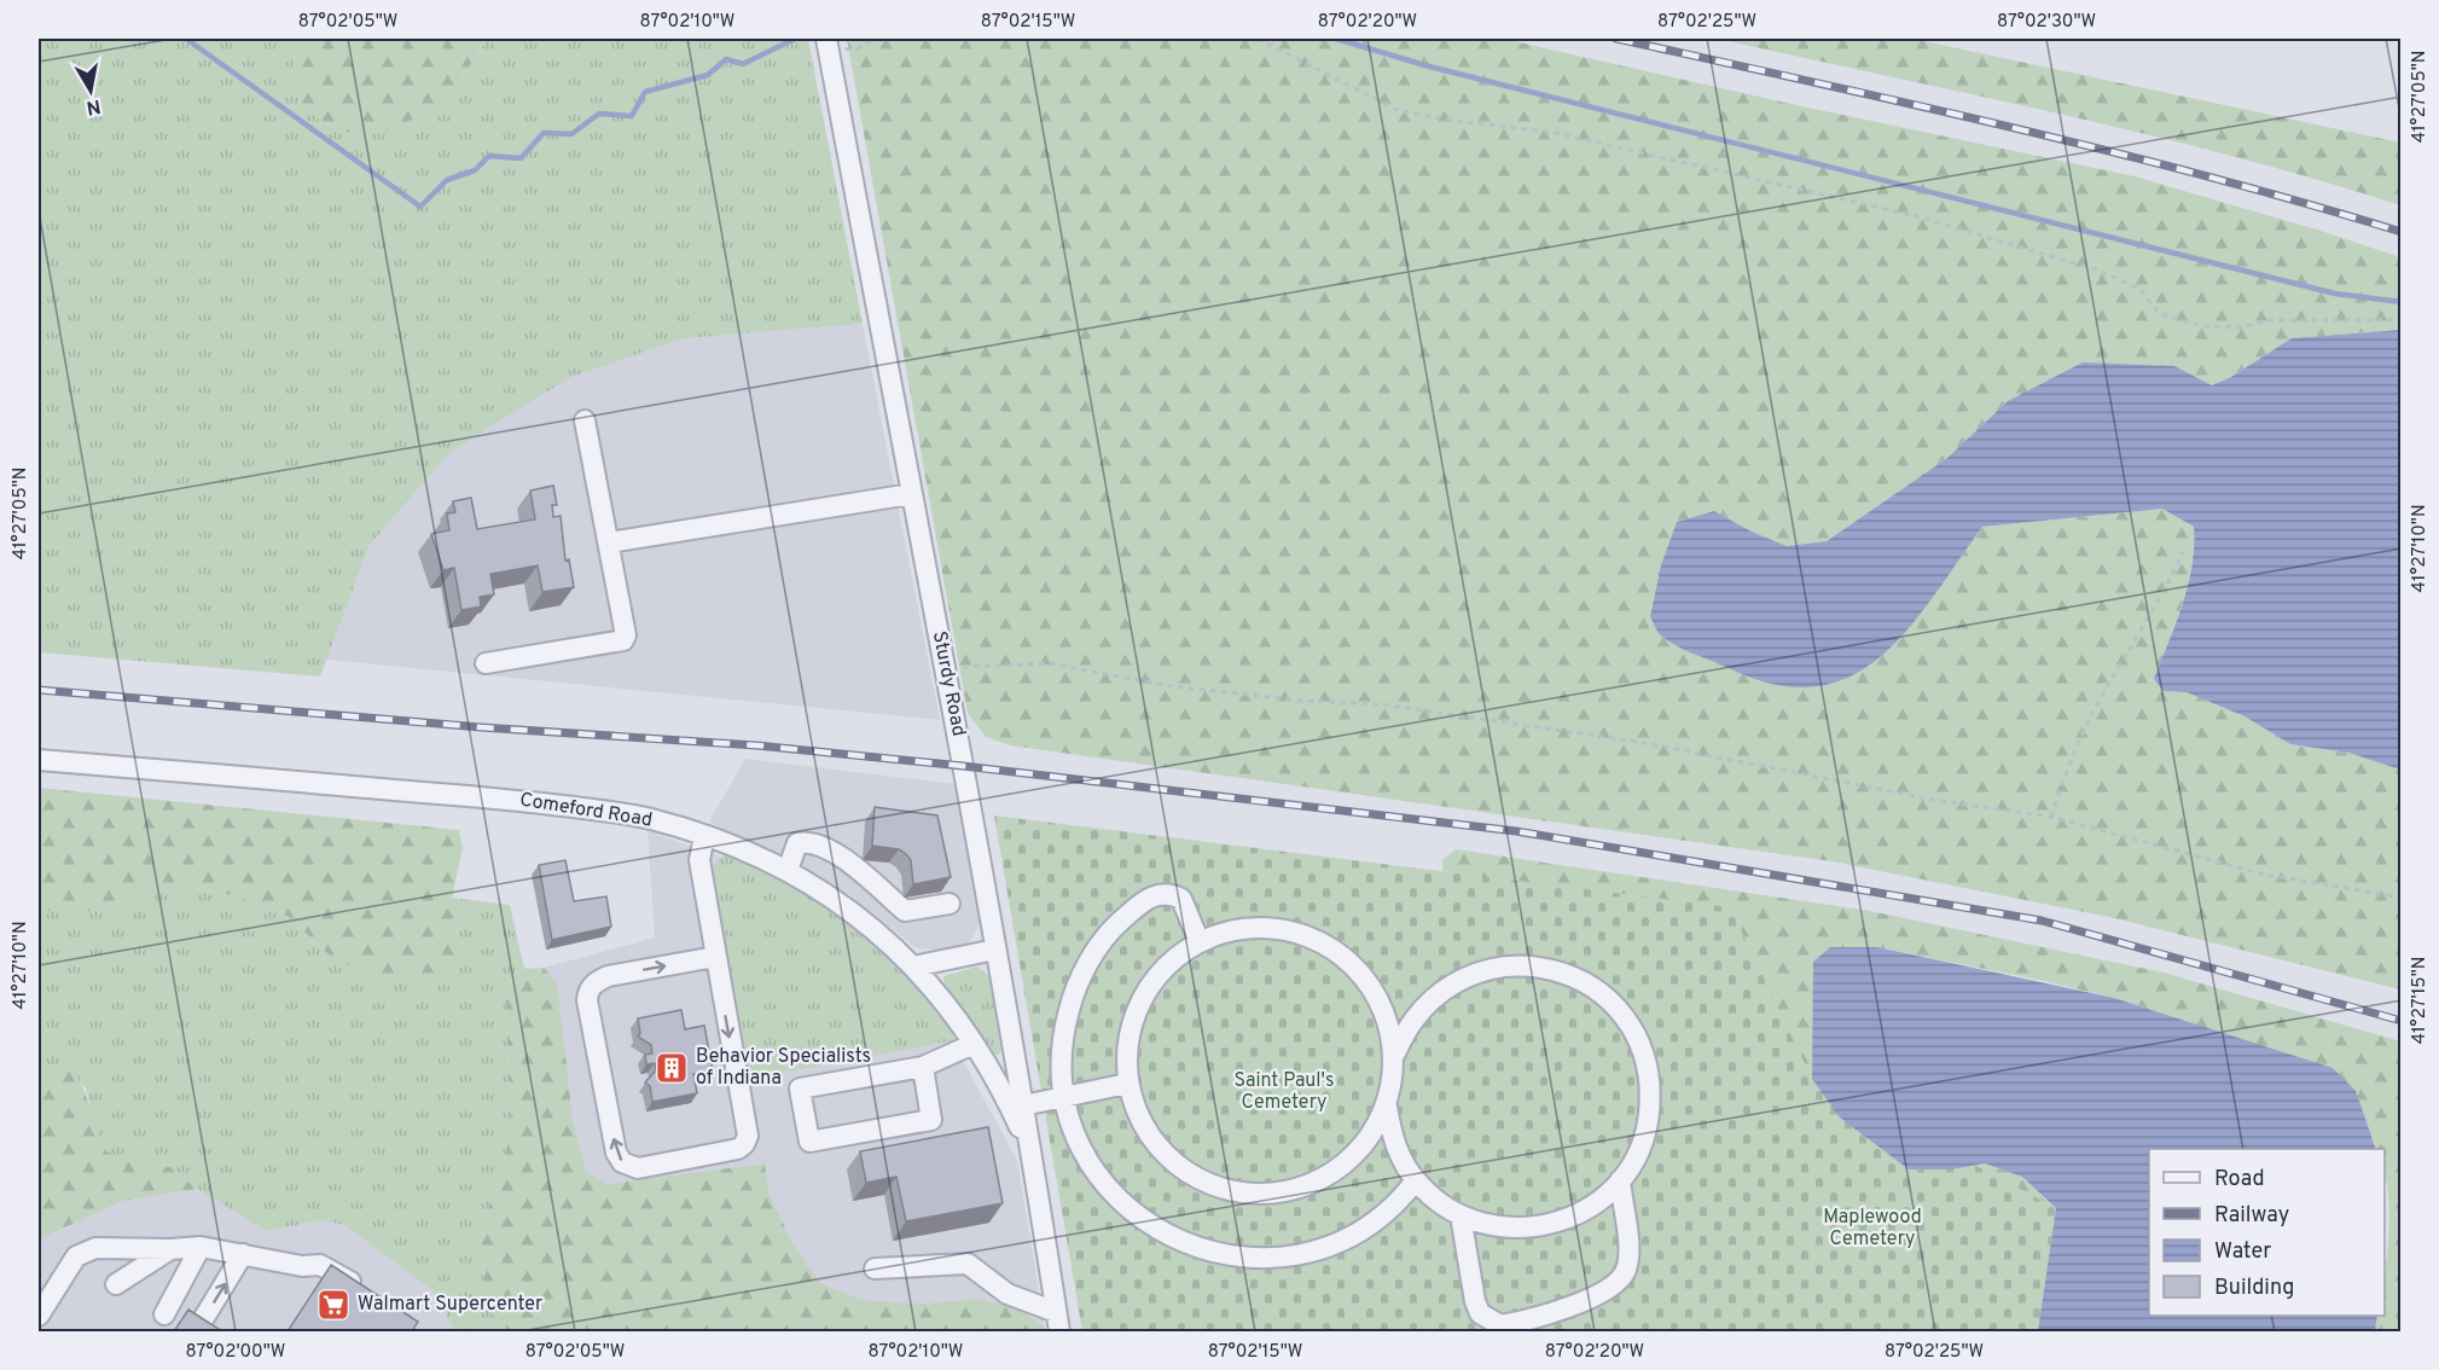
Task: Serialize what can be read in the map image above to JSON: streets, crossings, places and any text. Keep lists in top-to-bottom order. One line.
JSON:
{"streets":{"street":["Sturdy Road","Comeford Road"]},"crossings":[["Sturdy Road","Comeford Road"]],"parks":["Saint Paul's Cemetery","Maplewood Cemetery"],"places":{"building":["Behavior Specialists of Indiana"],"supermarket":["Walmart Supercenter"]},"legend":["Road","Railway","Water","Building"],"north":"bottom","coordinates":["87°02'05\"W","87°02'10\"W","87°02'15\"W","87°02'20\"W","87°02'25\"W","87°02'30\"W","41°27'05\"N","41°27'10\"N","41°27'15\"N","87°02'00\"W"]}
